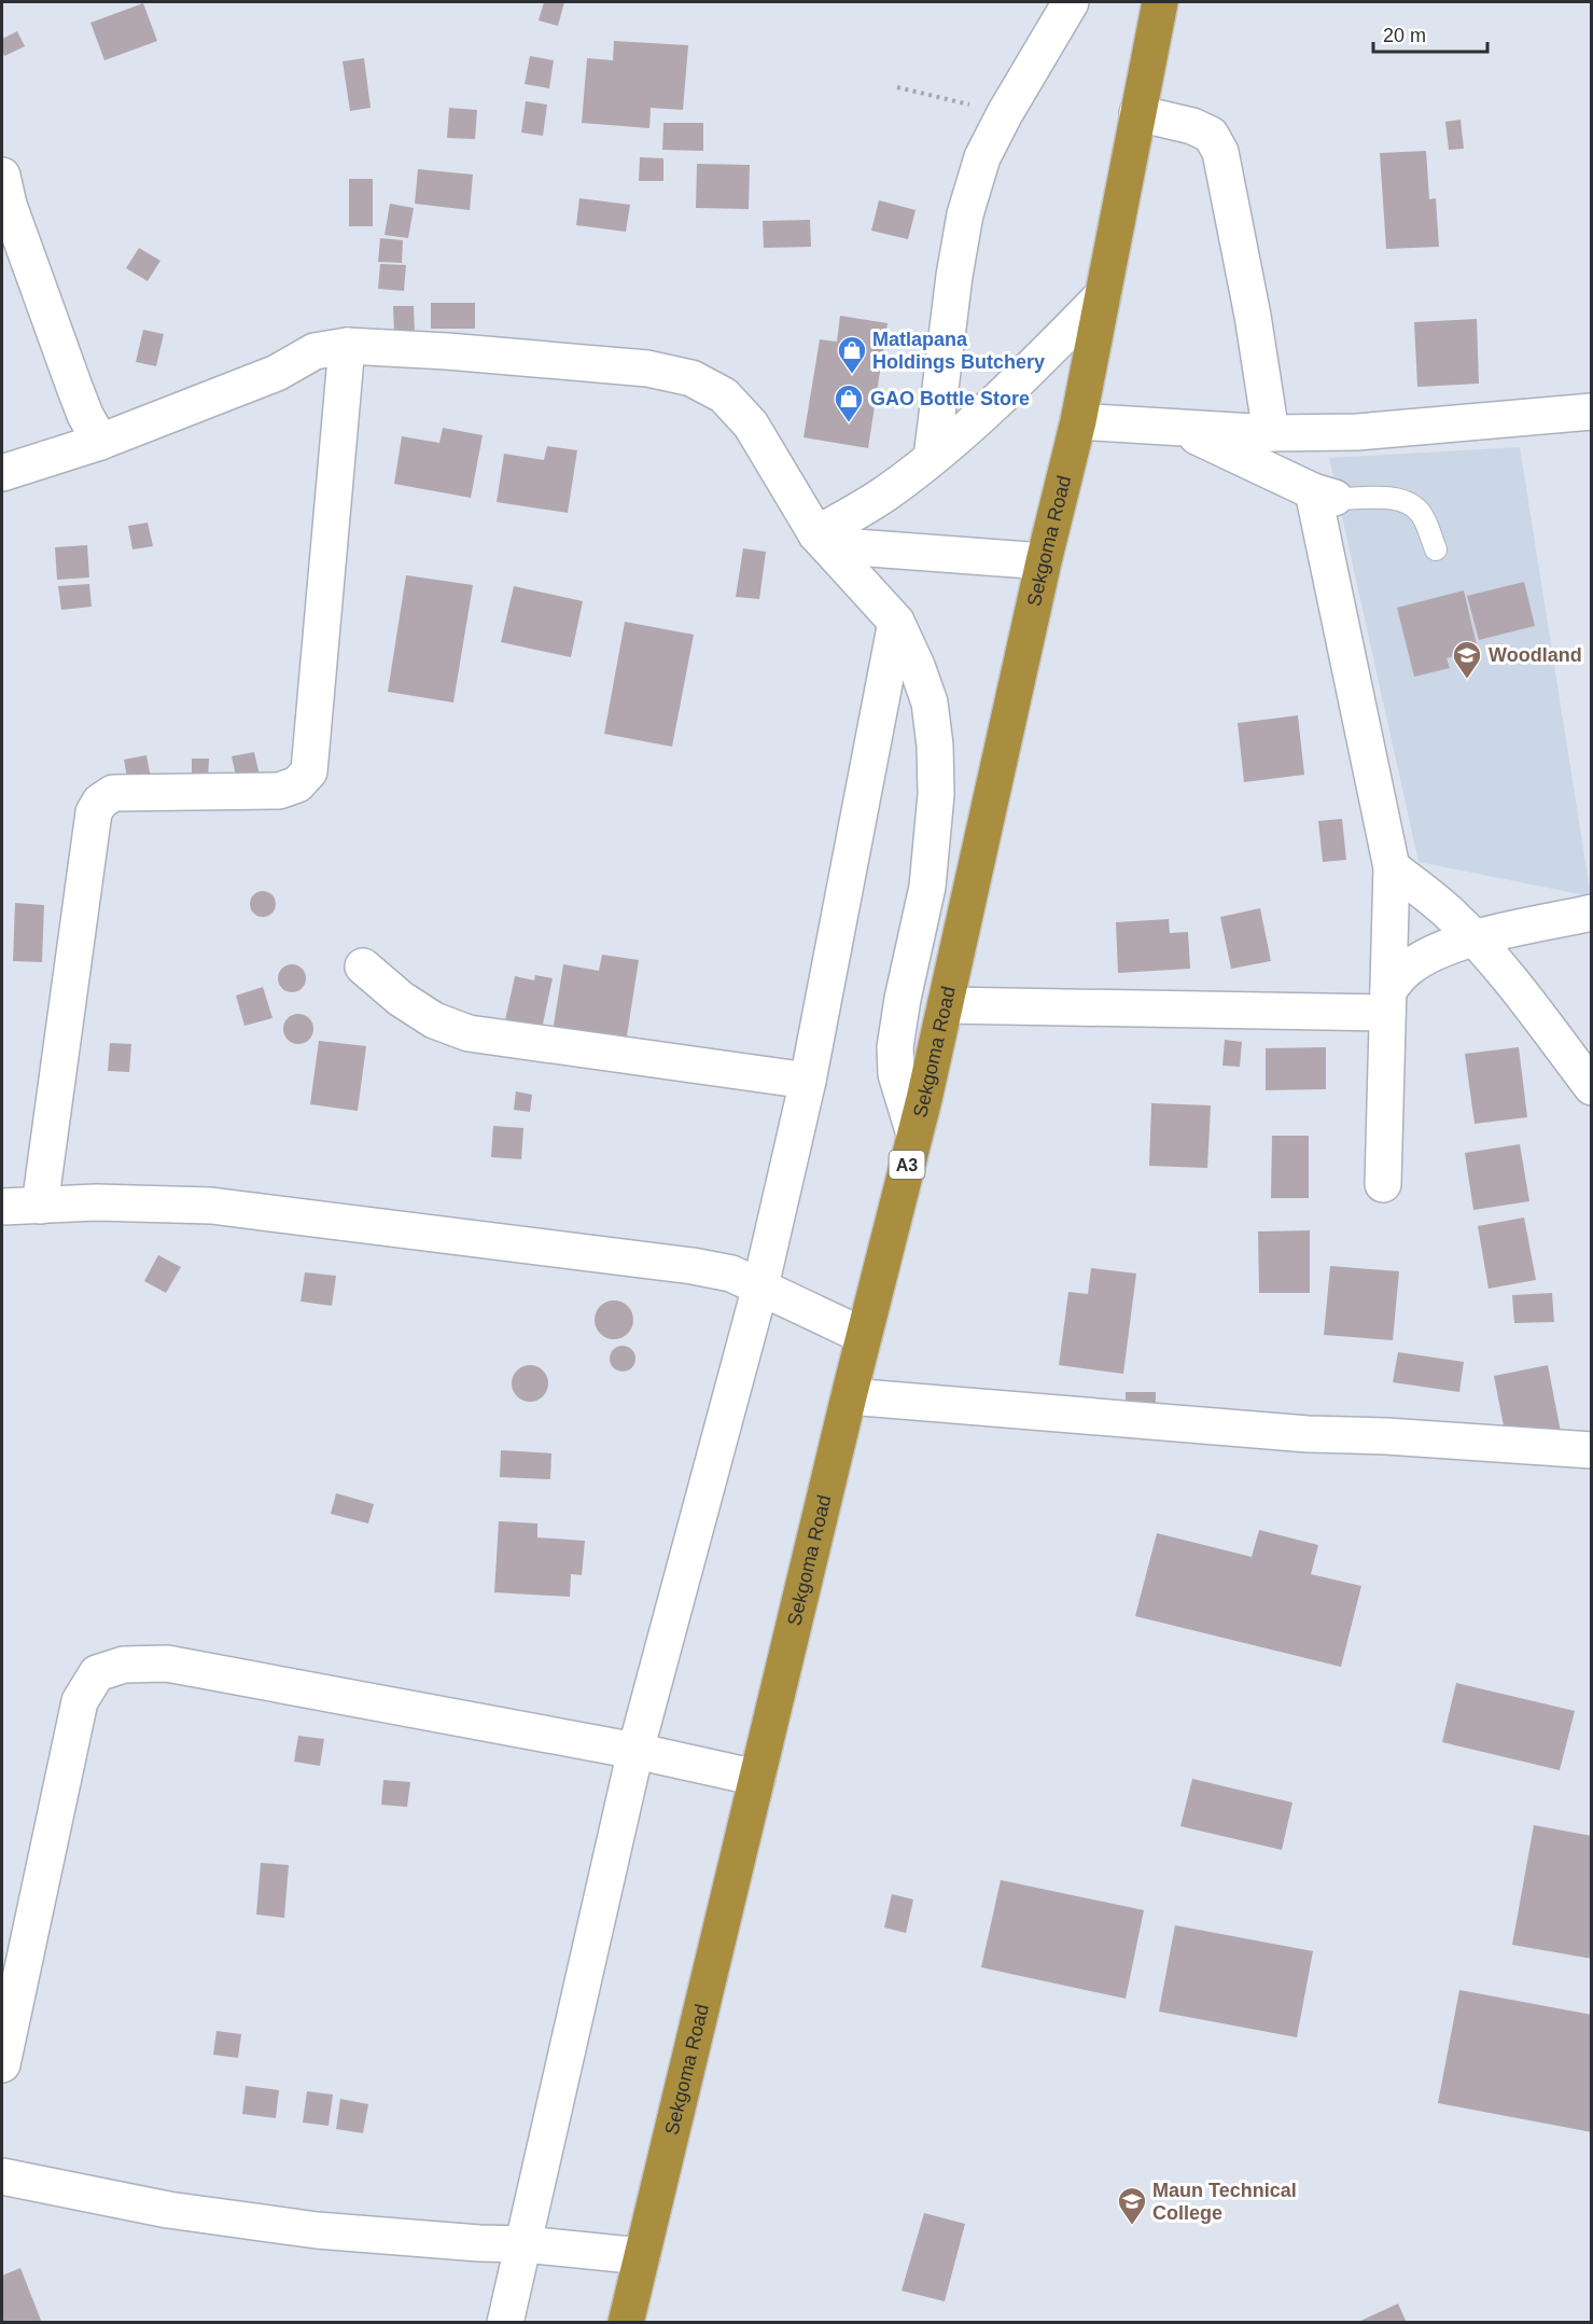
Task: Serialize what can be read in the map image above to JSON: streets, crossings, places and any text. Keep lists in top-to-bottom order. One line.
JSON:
{"streets":{"highway":["Sekgoma Road","A3"]},"places":{"shop":["Matlapana Holdings Butchery","GAO Bottle Store"],"school or university":["Woodland","Maun Technical College"]},"scale_bar":"20 m"}
